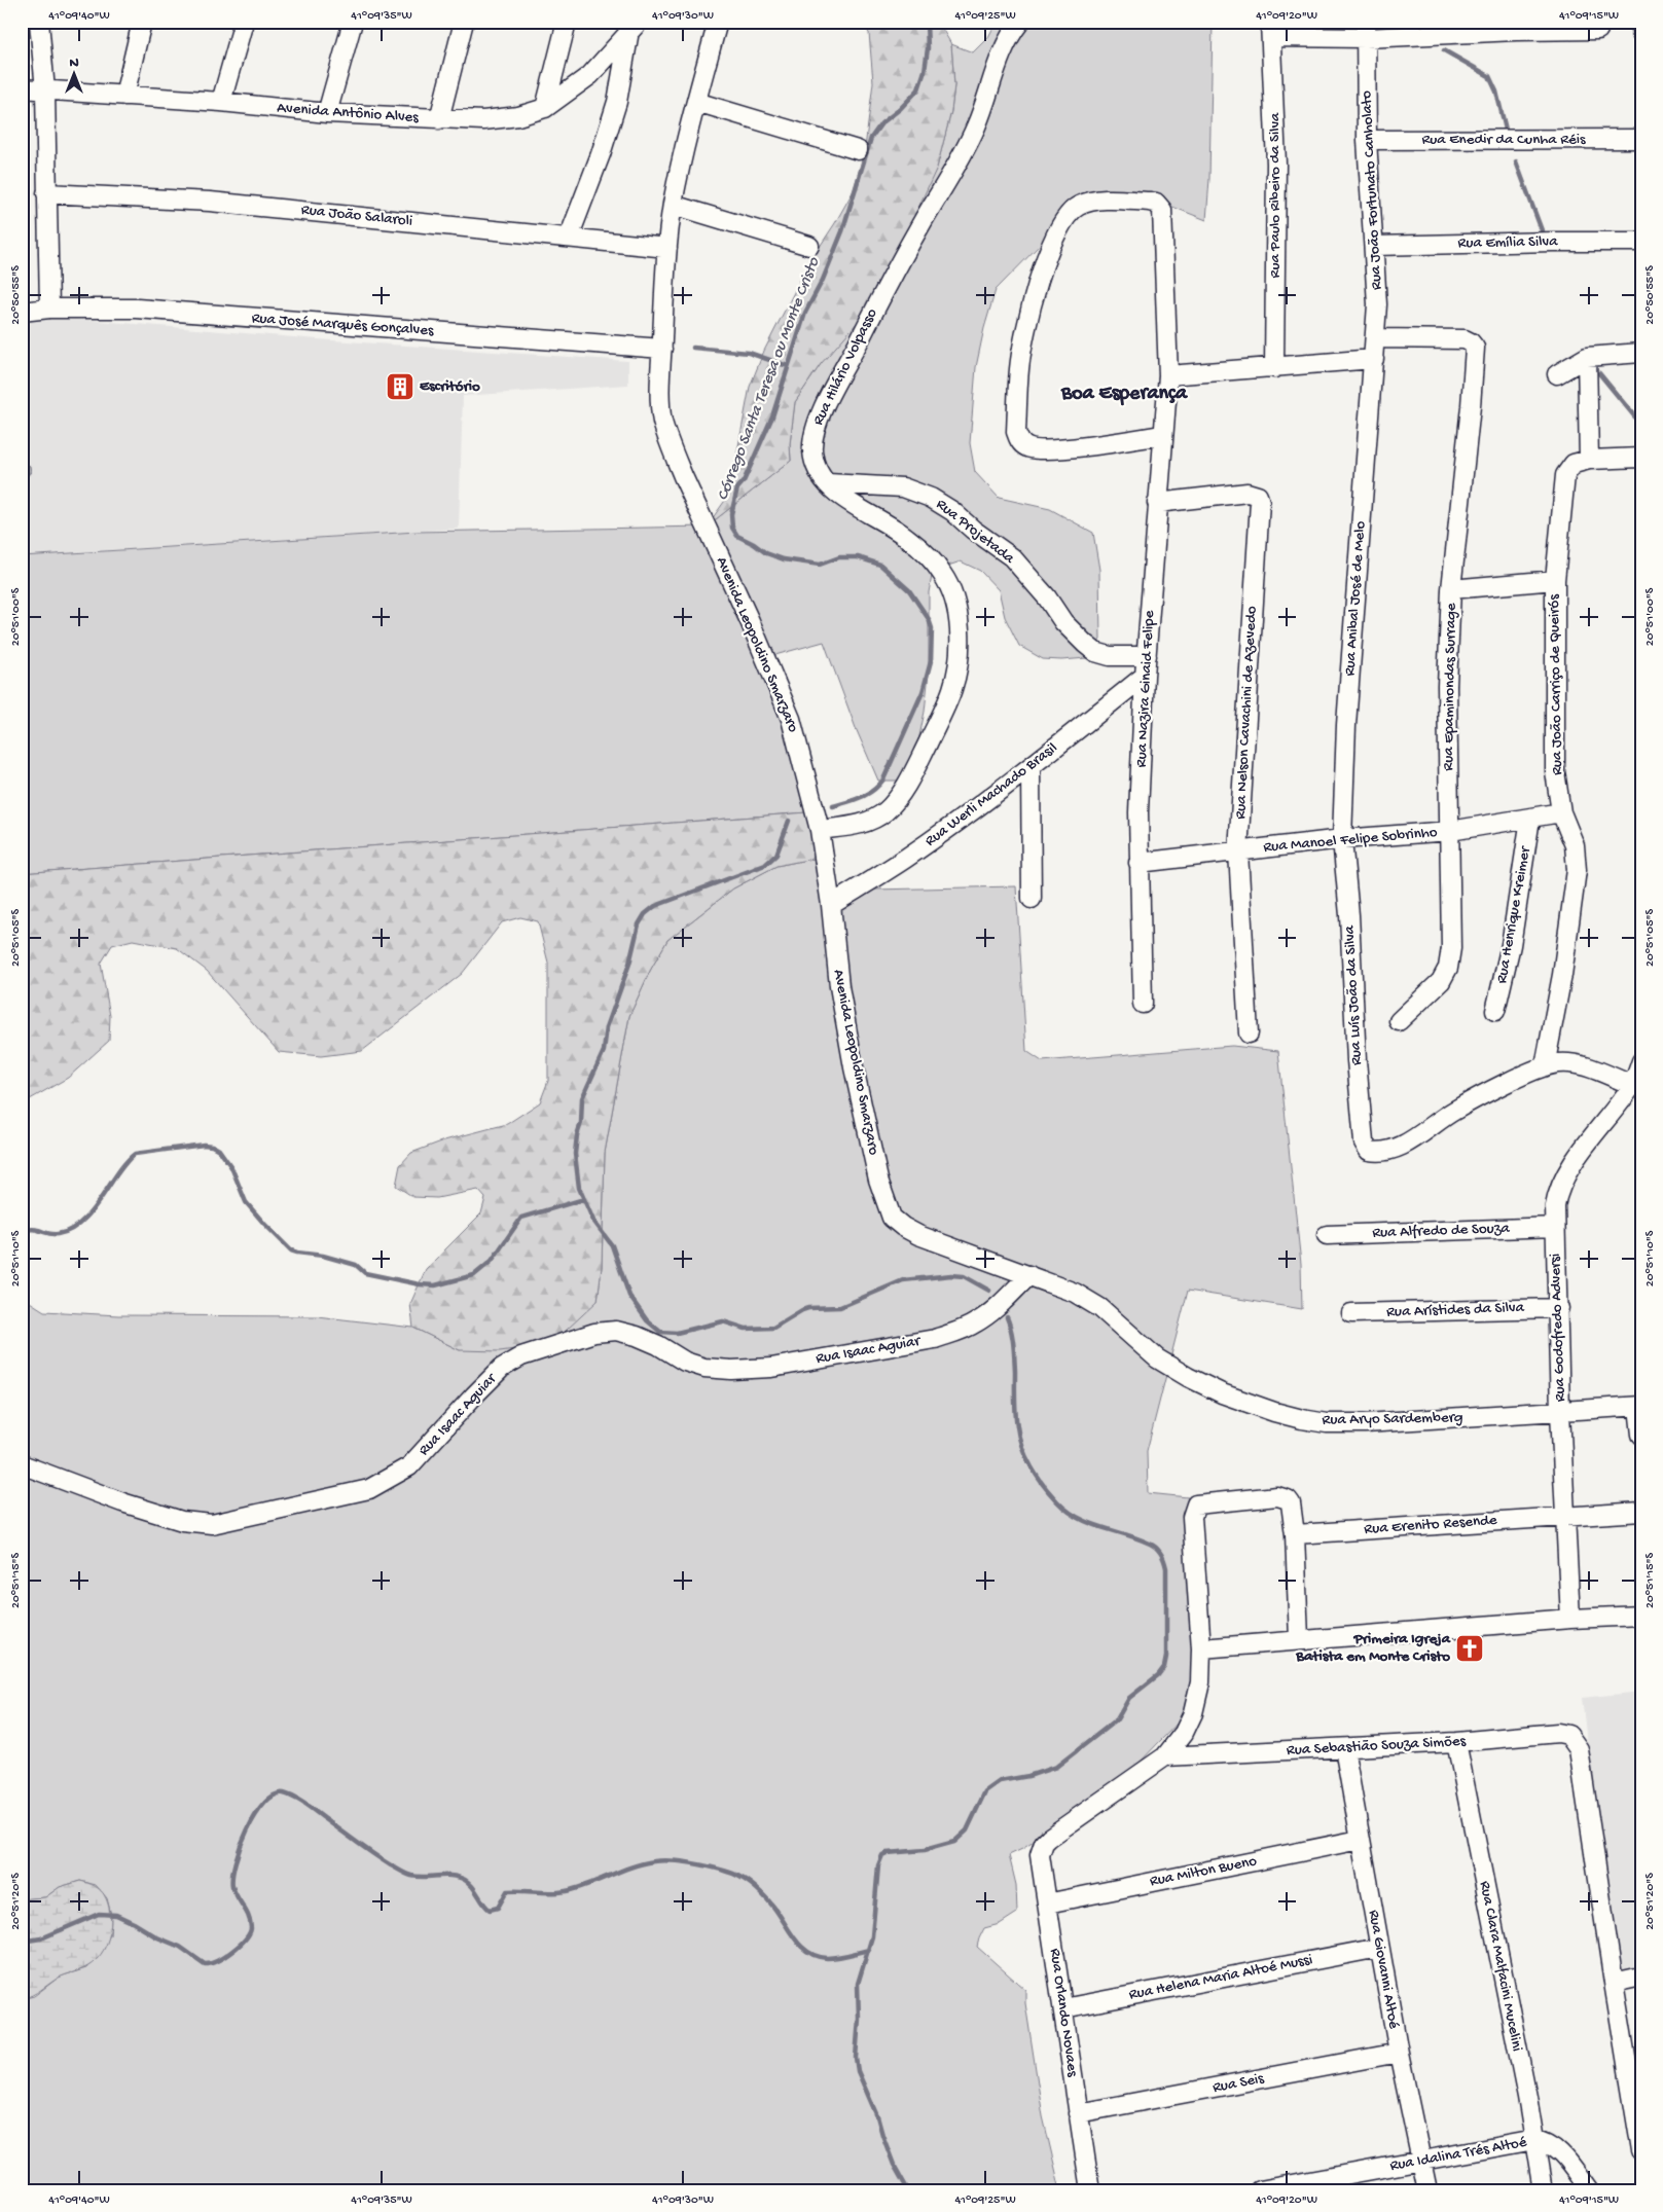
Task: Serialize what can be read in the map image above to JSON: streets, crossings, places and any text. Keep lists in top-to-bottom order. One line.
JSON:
{"streets":{"street":["Avenida Antônio Alves","Rua Enedir da Cunha Réis","Rua João Fortunato Canholato","Rua Paulo Ribeiro da Silva","Rua João Salaroli","Rua Emília Silva","Rua José Marquês Gonçalves","Rua Hilário Volpasso","Rua Projetada","Rua Anibal José de Melo","Avenida Leopoldino Smarzaro","Rua João Carriço de Queirós","Rua Epaminondas Surrage","Rua Nazira Ginaid Felipe","Rua Nelson Cavachini de Azevedo","Rua Werli Machado Brasil","Rua Manoel Felipe Sobrinho","Rua Henrique Kreimer","Rua Luís João da Silva","Rua Alfredo de Souza","Rua Arístides da Silva","Rua Godofredo Adversi","Rua Isaac Aguiar","Rua Aryo Sardemberg","Rua Erenito Resende","Rua Sebastião Souza Simões","Rua Milton Bueno","Rua Clara Malfacini Mucelini","Rua Giovanni Altoé","Rua Helena Maria Altoé Mussi","Rua Orlando Novaes","Rua Seis","Rua Idalina Trés Altoé"]},"crossings":[["Rua Enedir da Cunha Réis","Rua João Fortunato Canholato"],["Rua João Fortunato Canholato","Rua Emília Silva"],["Rua João Fortunato Canholato","Rua Anibal José de Melo"],["Rua João Fortunato Canholato","Rua Epaminondas Surrage"],["Rua João Salaroli","Avenida Leopoldino Smarzaro"],["Rua José Marquês Gonçalves","Avenida Leopoldino Smarzaro"],["Rua Hilário Volpasso","Rua Projetada"],["Rua Hilário Volpasso","Avenida Leopoldino Smarzaro"],["Rua Projetada","Rua Nazira Ginaid Felipe"],["Rua Anibal José de Melo","Rua Manoel Felipe Sobrinho"],["Rua Anibal José de Melo","Rua Luís João da Silva"],["Avenida Leopoldino Smarzaro","Rua Werli Machado Brasil"],["Avenida Leopoldino Smarzaro","Rua Isaac Aguiar"],["Avenida Leopoldino Smarzaro","Rua Aryo Sardemberg"],["Rua João Carriço de Queirós","Rua Manoel Felipe Sobrinho"],["Rua João Carriço de Queirós","Rua Luís João da Silva"],["Rua Epaminondas Surrage","Rua Manoel Felipe Sobrinho"],["Rua Nazira Ginaid Felipe","Rua Nelson Cavachini de Azevedo"],["Rua Nazira Ginaid Felipe","Rua Werli Machado Brasil"],["Rua Nazira Ginaid Felipe","Rua Manoel Felipe Sobrinho"],["Rua Nelson Cavachini de Azevedo","Rua Manoel Felipe Sobrinho"],["Rua Manoel Felipe Sobrinho","Rua Henrique Kreimer"],["Rua Manoel Felipe Sobrinho","Rua Luís João da Silva"],["Rua Alfredo de Souza","Rua Godofredo Adversi"],["Rua Arístides da Silva","Rua Godofredo Adversi"],["Rua Godofredo Adversi","Rua Aryo Sardemberg"],["Rua Godofredo Adversi","Rua Erenito Resende"],["Rua Isaac Aguiar","Rua Aryo Sardemberg"],["Rua Sebastião Souza Simões","Rua Clara Malfacini Mucelini"],["Rua Sebastião Souza Simões","Rua Giovanni Altoé"],["Rua Sebastião Souza Simões","Rua Orlando Novaes"],["Rua Milton Bueno","Rua Giovanni Altoé"],["Rua Milton Bueno","Rua Orlando Novaes"],["Rua Clara Malfacini Mucelini","Rua Idalina Trés Altoé"],["Rua Giovanni Altoé","Rua Helena Maria Altoé Mussi"],["Rua Giovanni Altoé","Rua Seis"],["Rua Giovanni Altoé","Rua Idalina Trés Altoé"],["Rua Helena Maria Altoé Mussi","Rua Orlando Novaes"],["Rua Orlando Novaes","Rua Seis"]],"districts":["Boa Esperança"],"water":["Córrego Santa Teresa ou Monte Cristo"],"places":{"building":["Escritório"],"church":["Primeira Igreja Batista em Monte Cristo"]},"north":"top","coordinates":["41°09'40\"W","41°09'35\"W","41°09'30\"W","41°09'25\"W","41°09'20\"W","41°09'15\"W","20°50'55\"S","20°51'00\"S","20°51'05\"S","20°51'10\"S","20°51'15\"S","20°51'20\"S"]}
